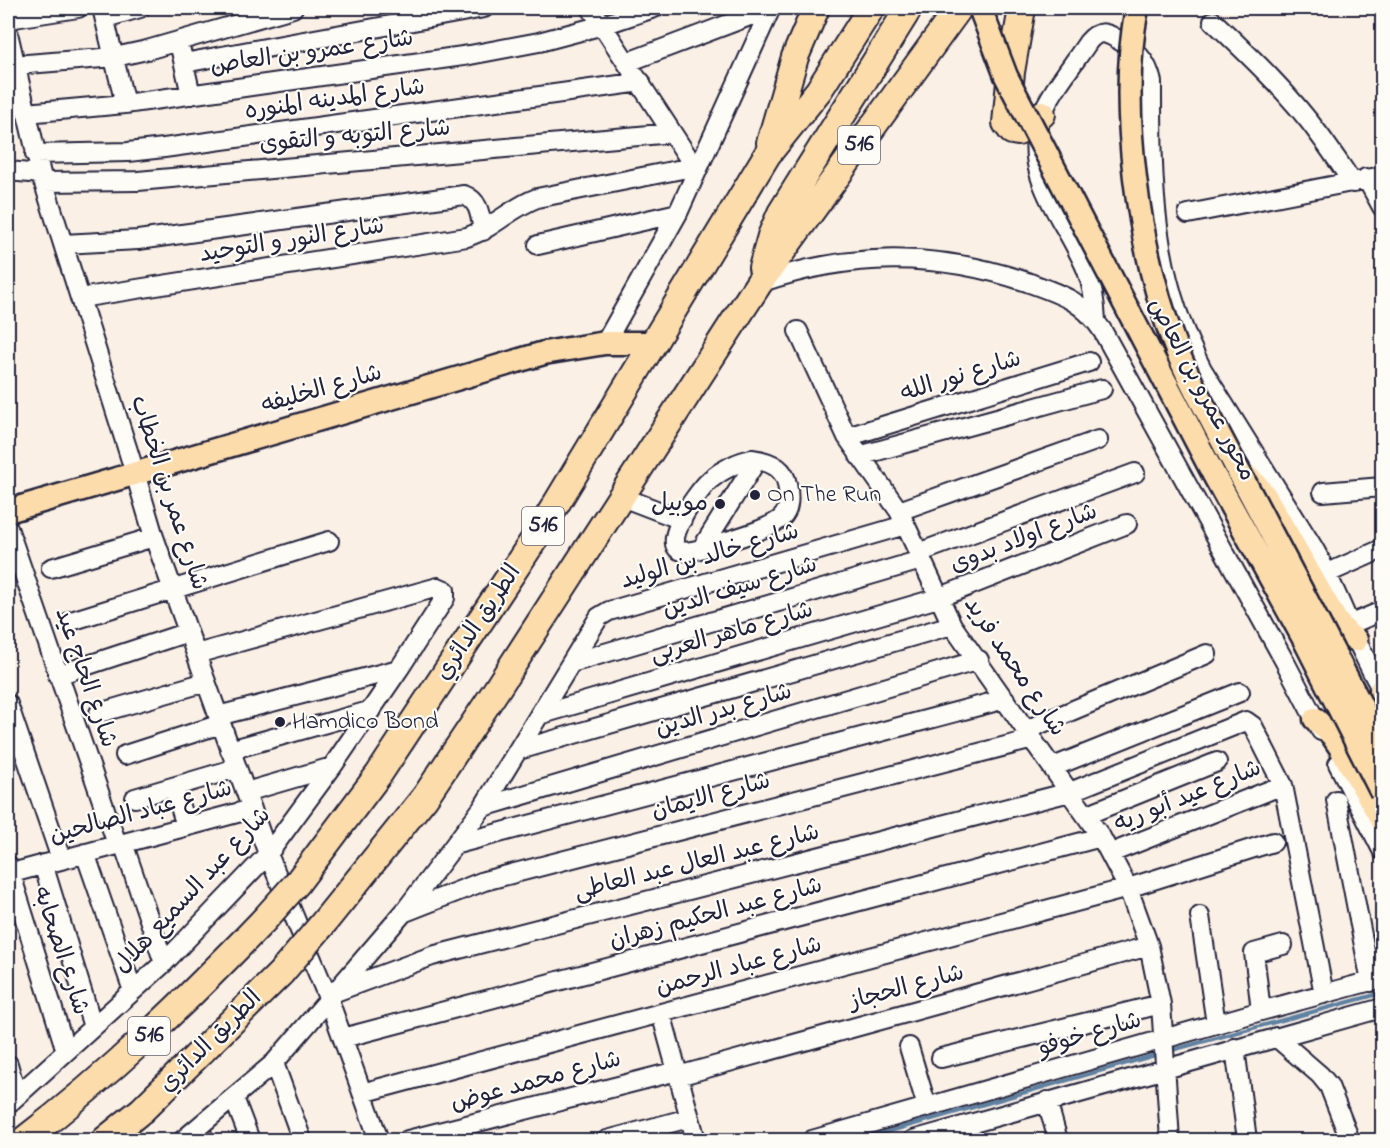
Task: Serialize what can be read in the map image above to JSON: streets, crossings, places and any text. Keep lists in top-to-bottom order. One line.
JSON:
{"streets":{"highway":["516","الطريق الدائري"],"main road":["شارع الخليفه","محور عمرو بن العاص"],"street":["شارع عمرو بن العاص","شارع المدينه المنوره","شارع التوبه و التقوى","شارع النور و التوحيد","شارع نور الله","شارع عمر بن الخطاب","شارع اولاد بدوى","شارع خالد بن الوليد","شارع سيف الدين","شارع ماهر العربى","شارع محمد فريد","شارع الحاج عيد","شارع بدر الدين","شارع الايمان","شارع عيد أبو ريه","شارع عباد الصالحين","شارع عبد العال عبد العاطى","شارع عبد السميع هلال","شارع عبد الحكيم زهران","شارع الصحابه","شارع عباد الرحمن","شارع الحجاز","شارع خوفو","شارع محمد عوض"]},"crossings":[["شارع عمرو بن العاص","شارع عمر بن الخطاب"],["شارع المدينه المنوره","شارع عمر بن الخطاب"],["شارع التوبه و التقوى","شارع عمر بن الخطاب"],["شارع النور و التوحيد","شارع عمر بن الخطاب"],["شارع نور الله","شارع محمد فريد"],["شارع الخليفه","شارع عمر بن الخطاب"],["شارع الخليفه","الطريق الدائري"],["شارع عمر بن الخطاب","شارع عباد الصالحين"],["شارع عمر بن الخطاب","شارع عبد العال عبد العاطى"],["شارع عمر بن الخطاب","شارع عبد السميع هلال"],["شارع عمر بن الخطاب","شارع عبد الحكيم زهران"],["شارع عمر بن الخطاب","شارع عباد الرحمن"],["شارع اولاد بدوى","شارع ماهر العربى"],["شارع اولاد بدوى","شارع محمد فريد"],["شارع خالد بن الوليد","شارع سيف الدين"],["شارع خالد بن الوليد","شارع محمد فريد"],["شارع سيف الدين","شارع محمد فريد"],["شارع ماهر العربى","شارع محمد فريد"],["شارع محمد فريد","شارع بدر الدين"],["شارع محمد فريد","شارع الايمان"],["شارع محمد فريد","شارع عيد أبو ريه"],["شارع محمد فريد","شارع عبد العال عبد العاطى"],["شارع محمد فريد","شارع عبد الحكيم زهران"],["شارع محمد فريد","شارع عباد الرحمن"],["شارع محمد فريد","شارع الحجاز"],["شارع محمد فريد","شارع خوفو"],["شارع الحاج عيد","شارع عباد الصالحين"],["شارع الحاج عيد","شارع عبد السميع هلال"],["شارع عيد أبو ريه","شارع عبد العال عبد العاطى"],["شارع عباد الصالحين","شارع الصحابه"],["شارع عبد السميع هلال","شارع الصحابه"],["شارع الحجاز","شارع محمد عوض"]],"places":["On The Run","موبيل","Hamdico Bond"]}
